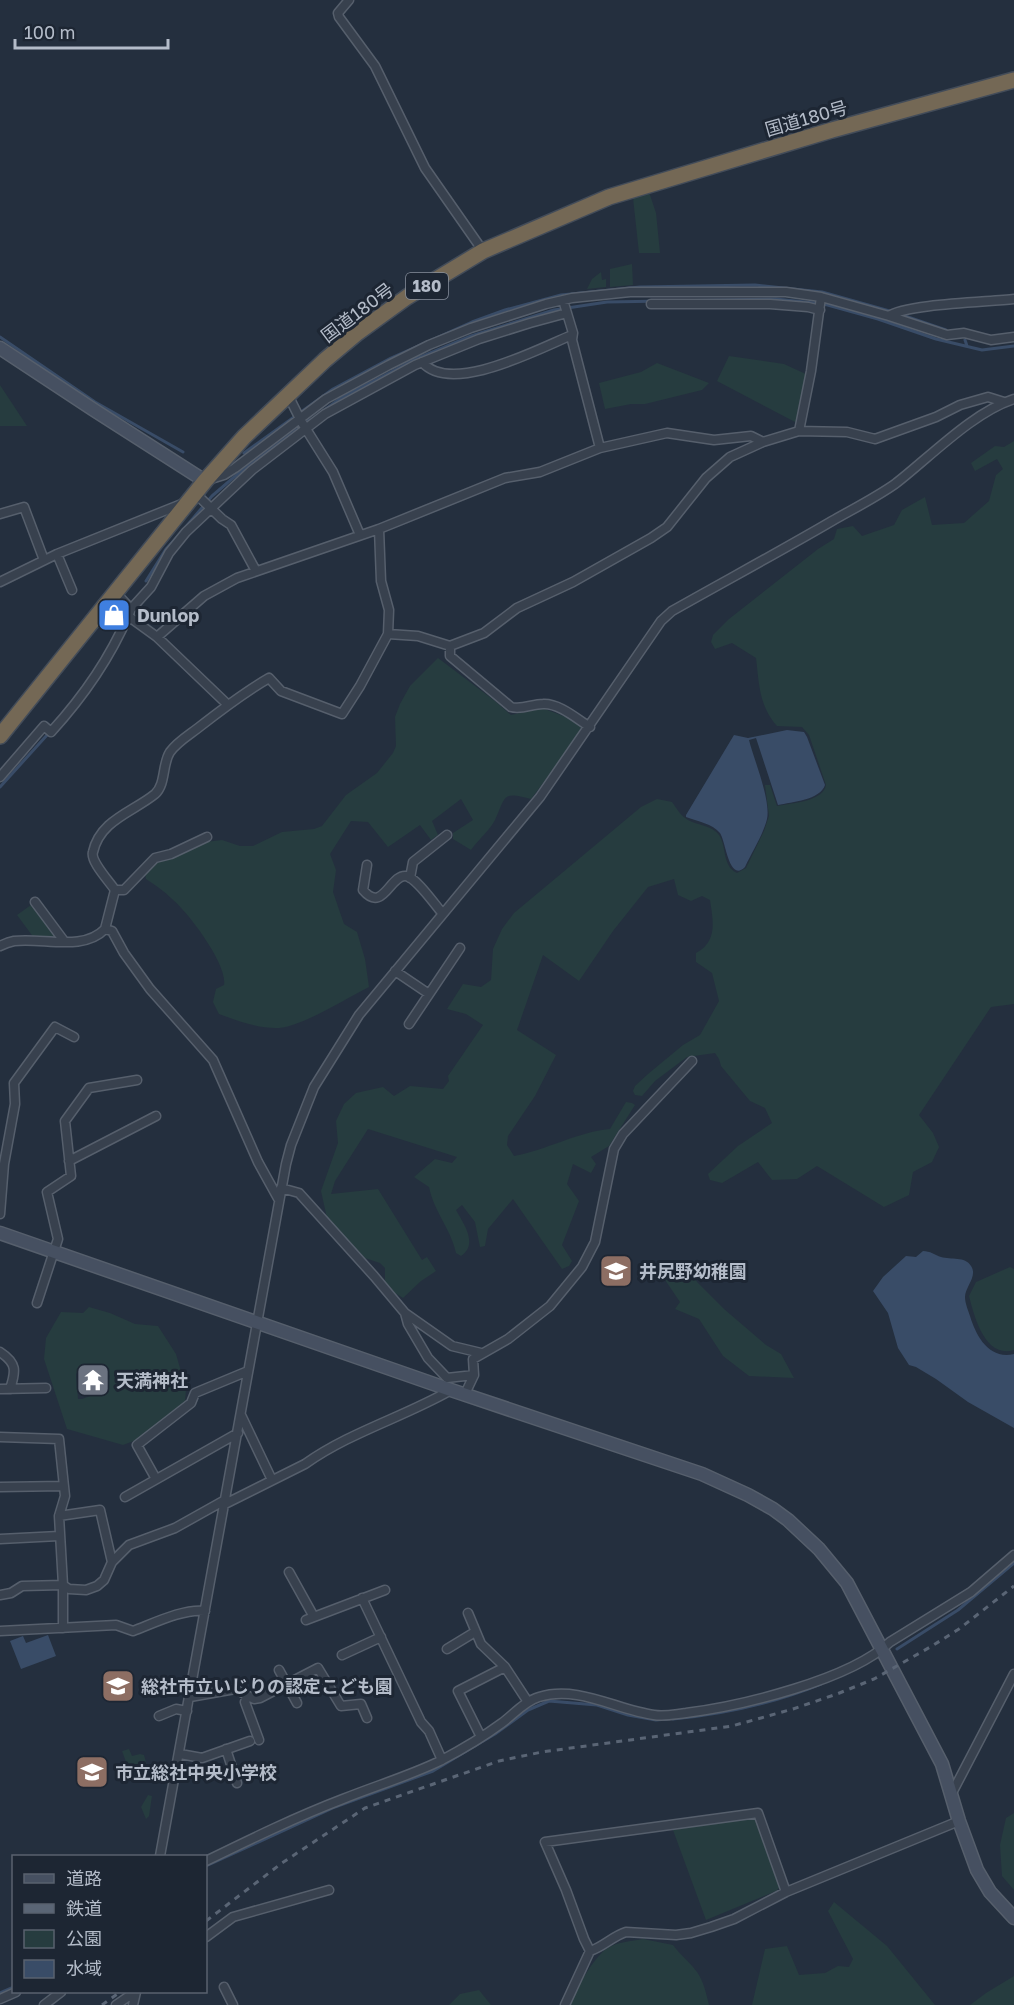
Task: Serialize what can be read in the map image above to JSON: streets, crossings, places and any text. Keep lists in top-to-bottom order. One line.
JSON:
{"streets":{"highway":["国道180号","180"]},"places":{"shop":["Dunlop"],"school or university":["井尻野幼稚園","総社市立いじりの認定こども園","市立総社中央小学校"],"temple":["天満神社"]},"legend":["道路","鉄道","公園","水域"],"scale_bar":"100 m"}
